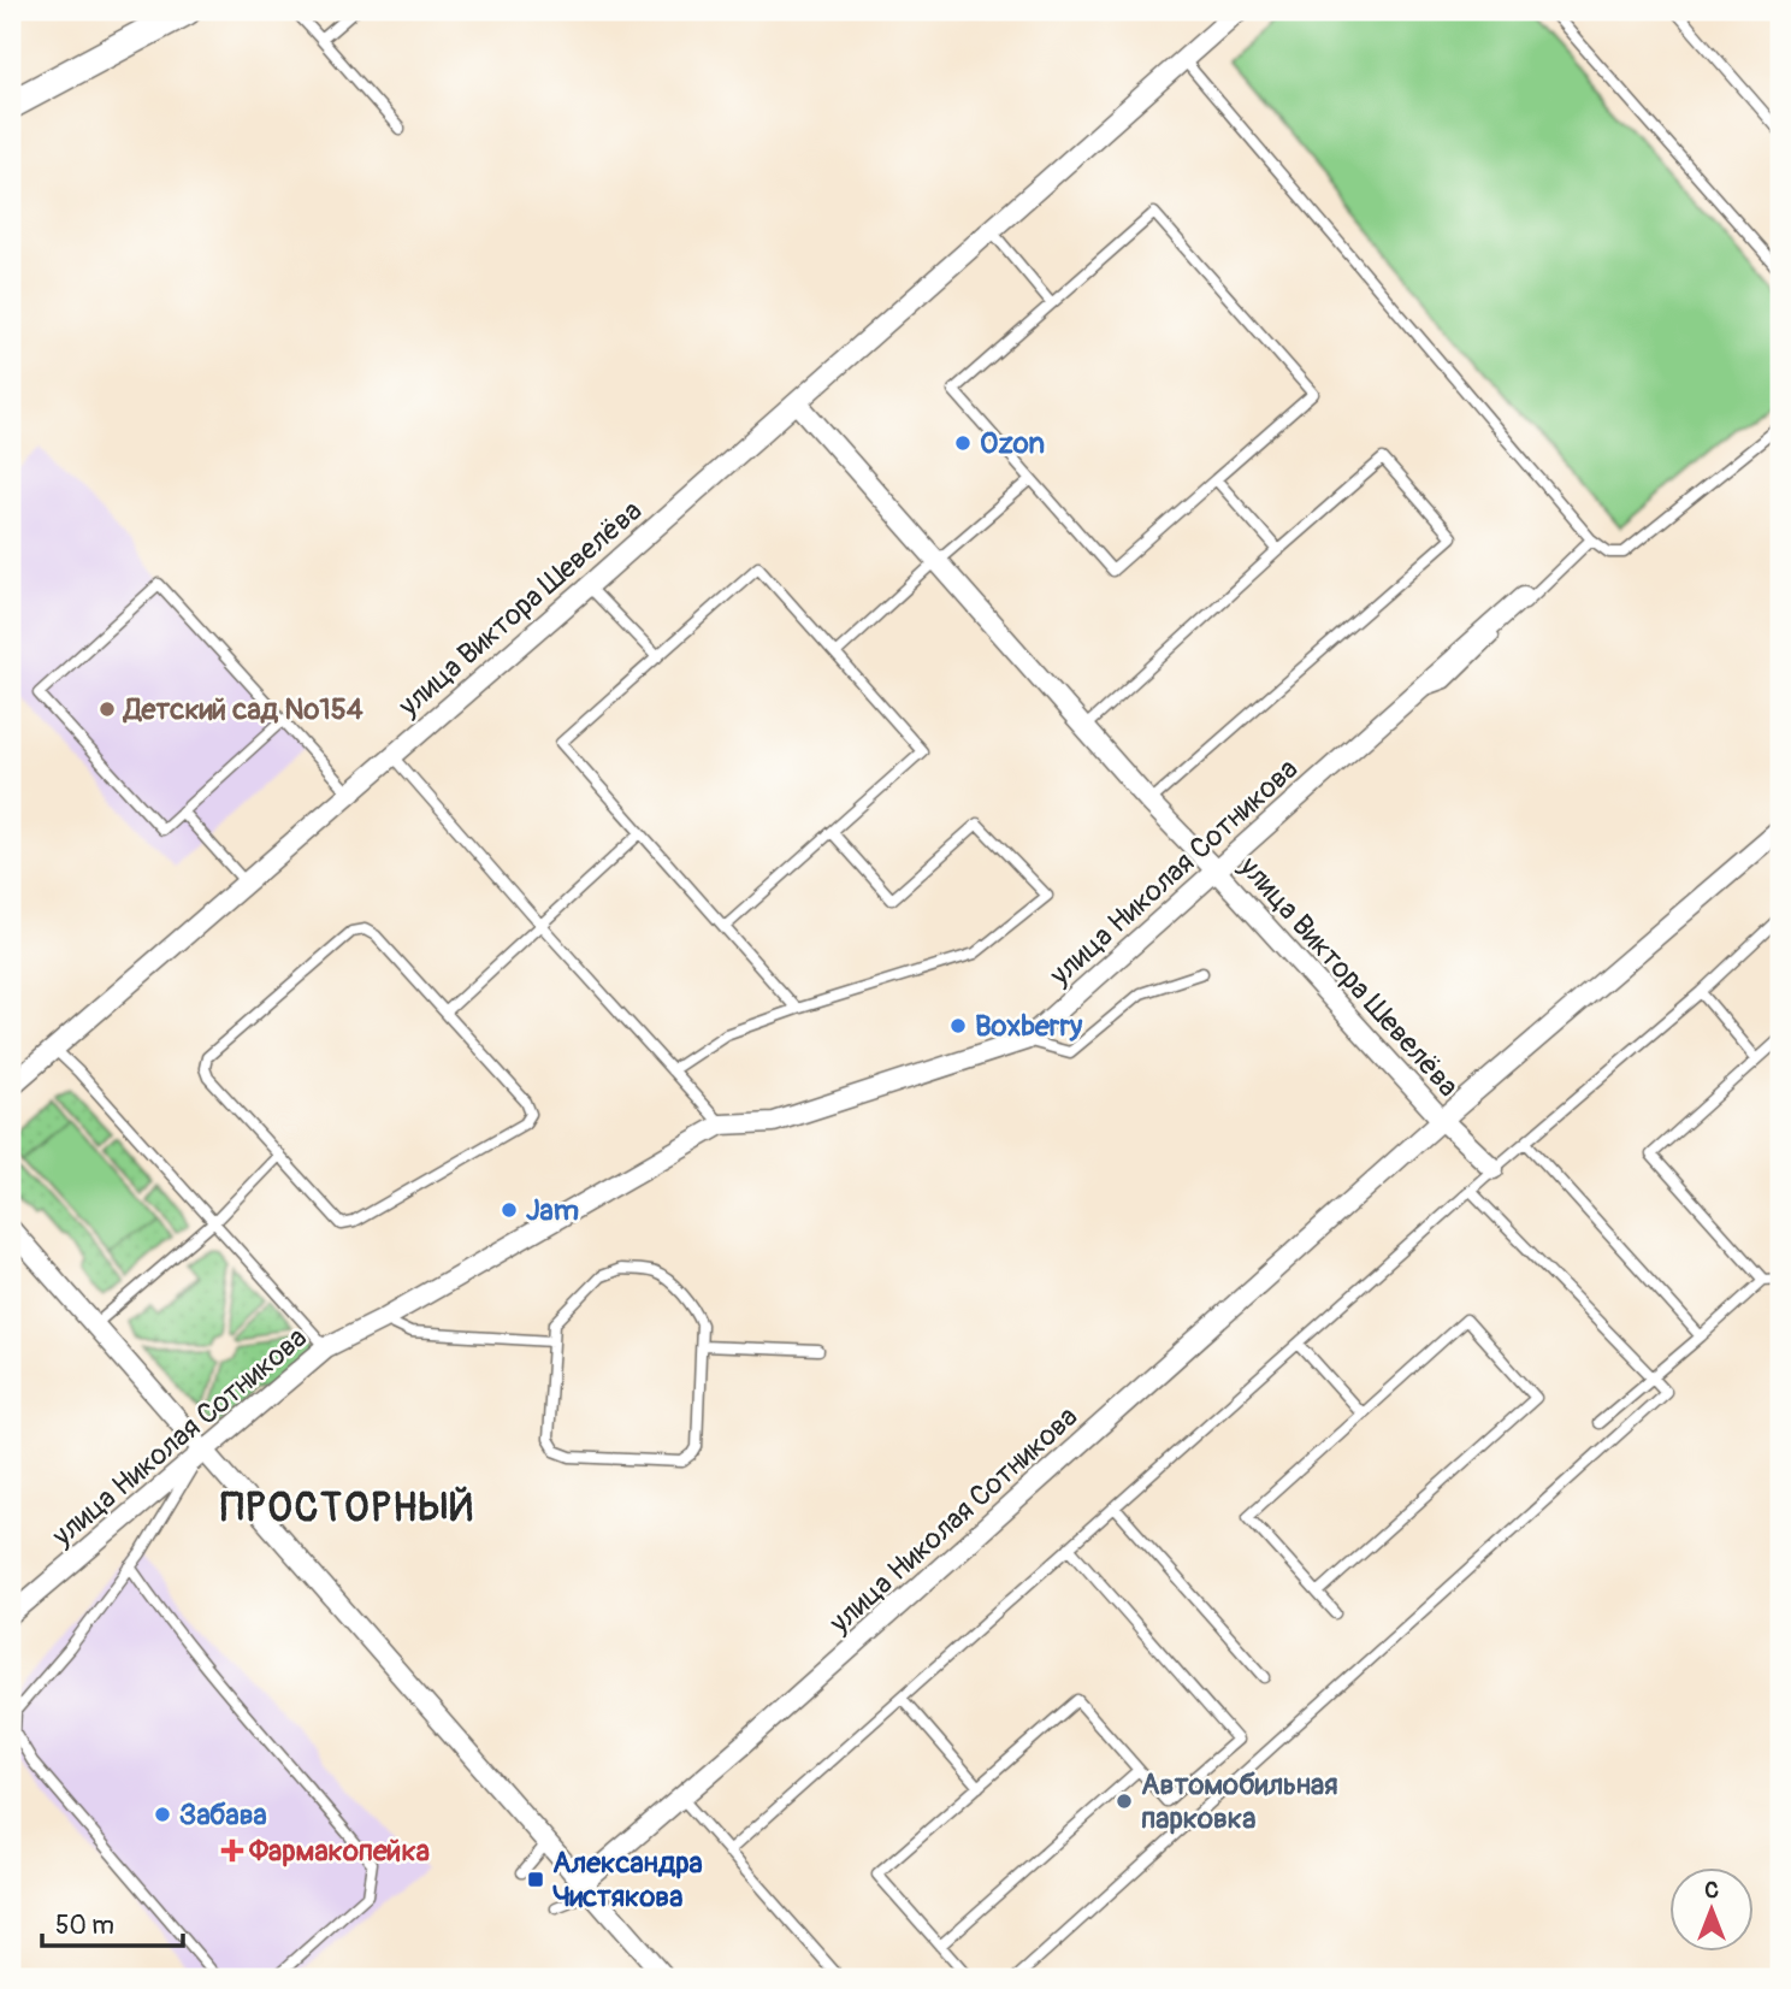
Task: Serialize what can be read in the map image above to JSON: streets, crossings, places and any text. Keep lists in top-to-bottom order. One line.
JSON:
{"streets":{"street":["улица Виктора Шевелёва","улица Николая Сотникова"]},"crossings":[["улица Виктора Шевелёва","улица Николая Сотникова"]],"districts":["ПРОСТОРНЫЙ"],"places":{"other":["Ozon","Детский сад №154","Boxberry","Jam","Автомобильная парковка","Забава"],"health":["Фармакопейка"],"transit":["Александра Чистякова"]},"scale_bar":"50 m","north":"top"}
